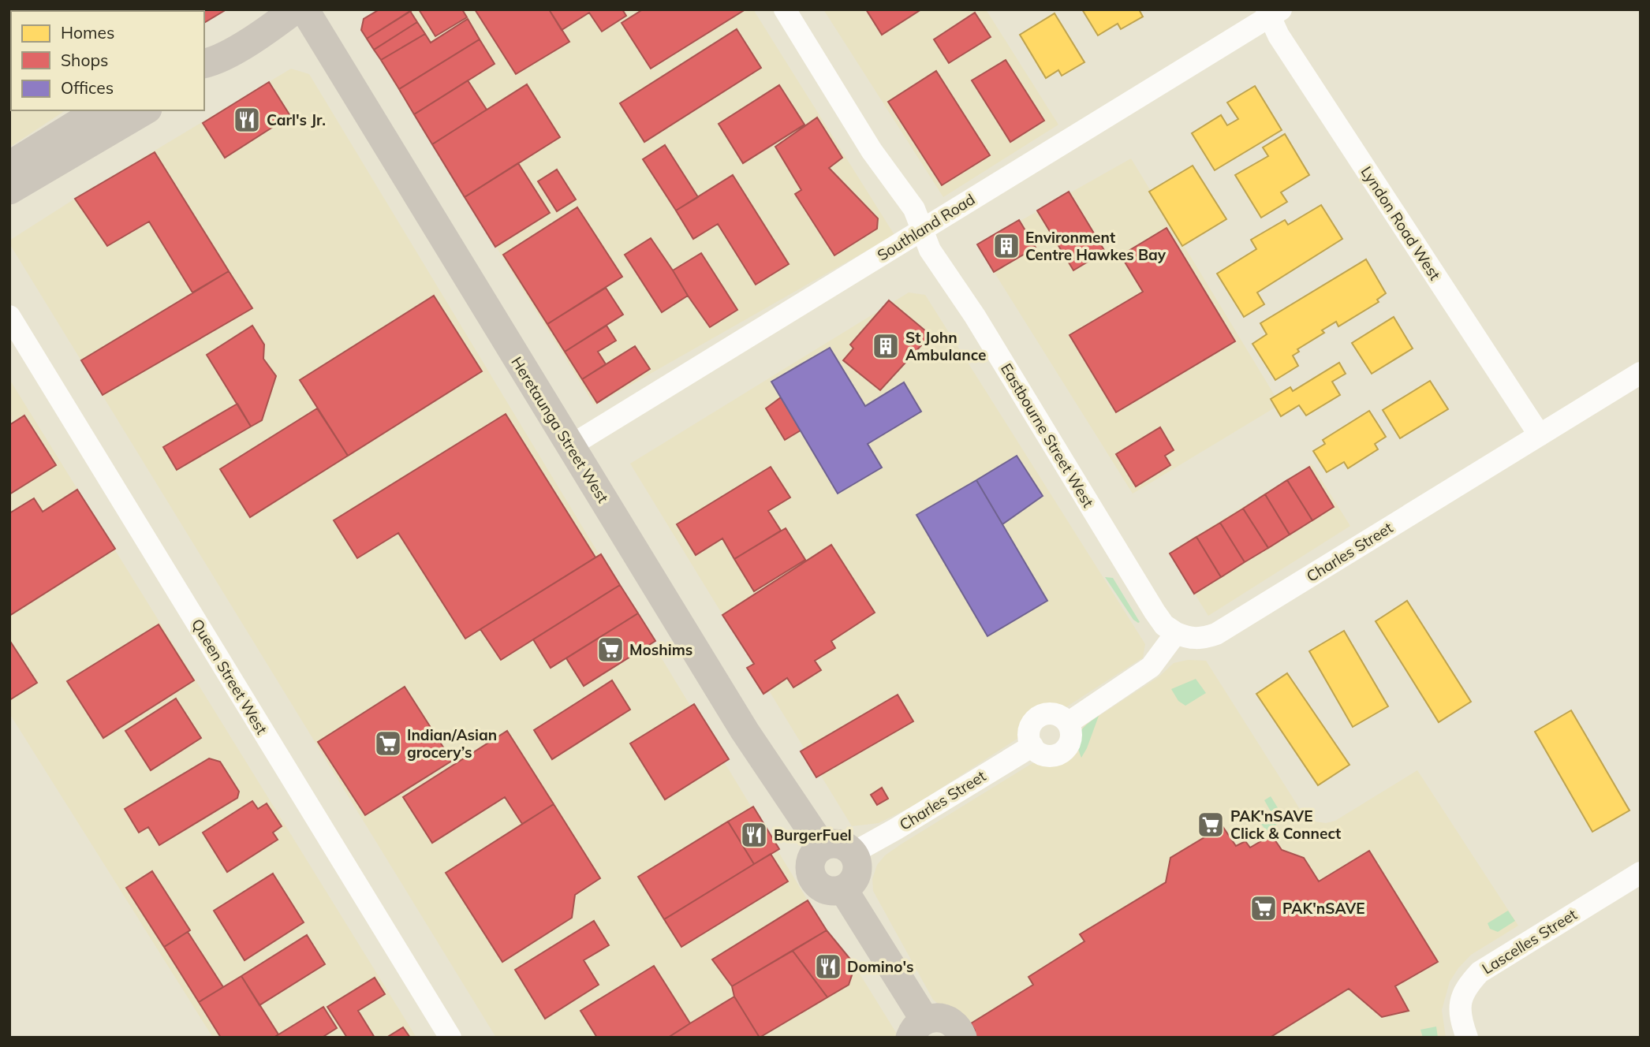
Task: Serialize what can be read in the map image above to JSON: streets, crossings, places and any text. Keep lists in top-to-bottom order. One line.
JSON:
{"streets":{"main road":["Heretaunga Street West"],"street":["Lyndon Road West","Southland Road","Eastbourne Street West","Charles Street","Queen Street West","Lascelles Street"]},"crossings":[["Lyndon Road West","Southland Road"],["Lyndon Road West","Charles Street"],["Southland Road","Heretaunga Street West"],["Southland Road","Eastbourne Street West"],["Heretaunga Street West","Charles Street"],["Eastbourne Street West","Charles Street"]],"places":{"restaurant":["Carl's Jr.","BurgerFuel","Domino's"],"building":["Environment Centre Hawkes Bay","St John Ambulance"],"supermarket":["Moshims","Indian/Asian grocery’s","PAK'nSAVE Click & Connect","PAK'nSAVE"]},"legend":["Homes","Shops","Offices"]}
